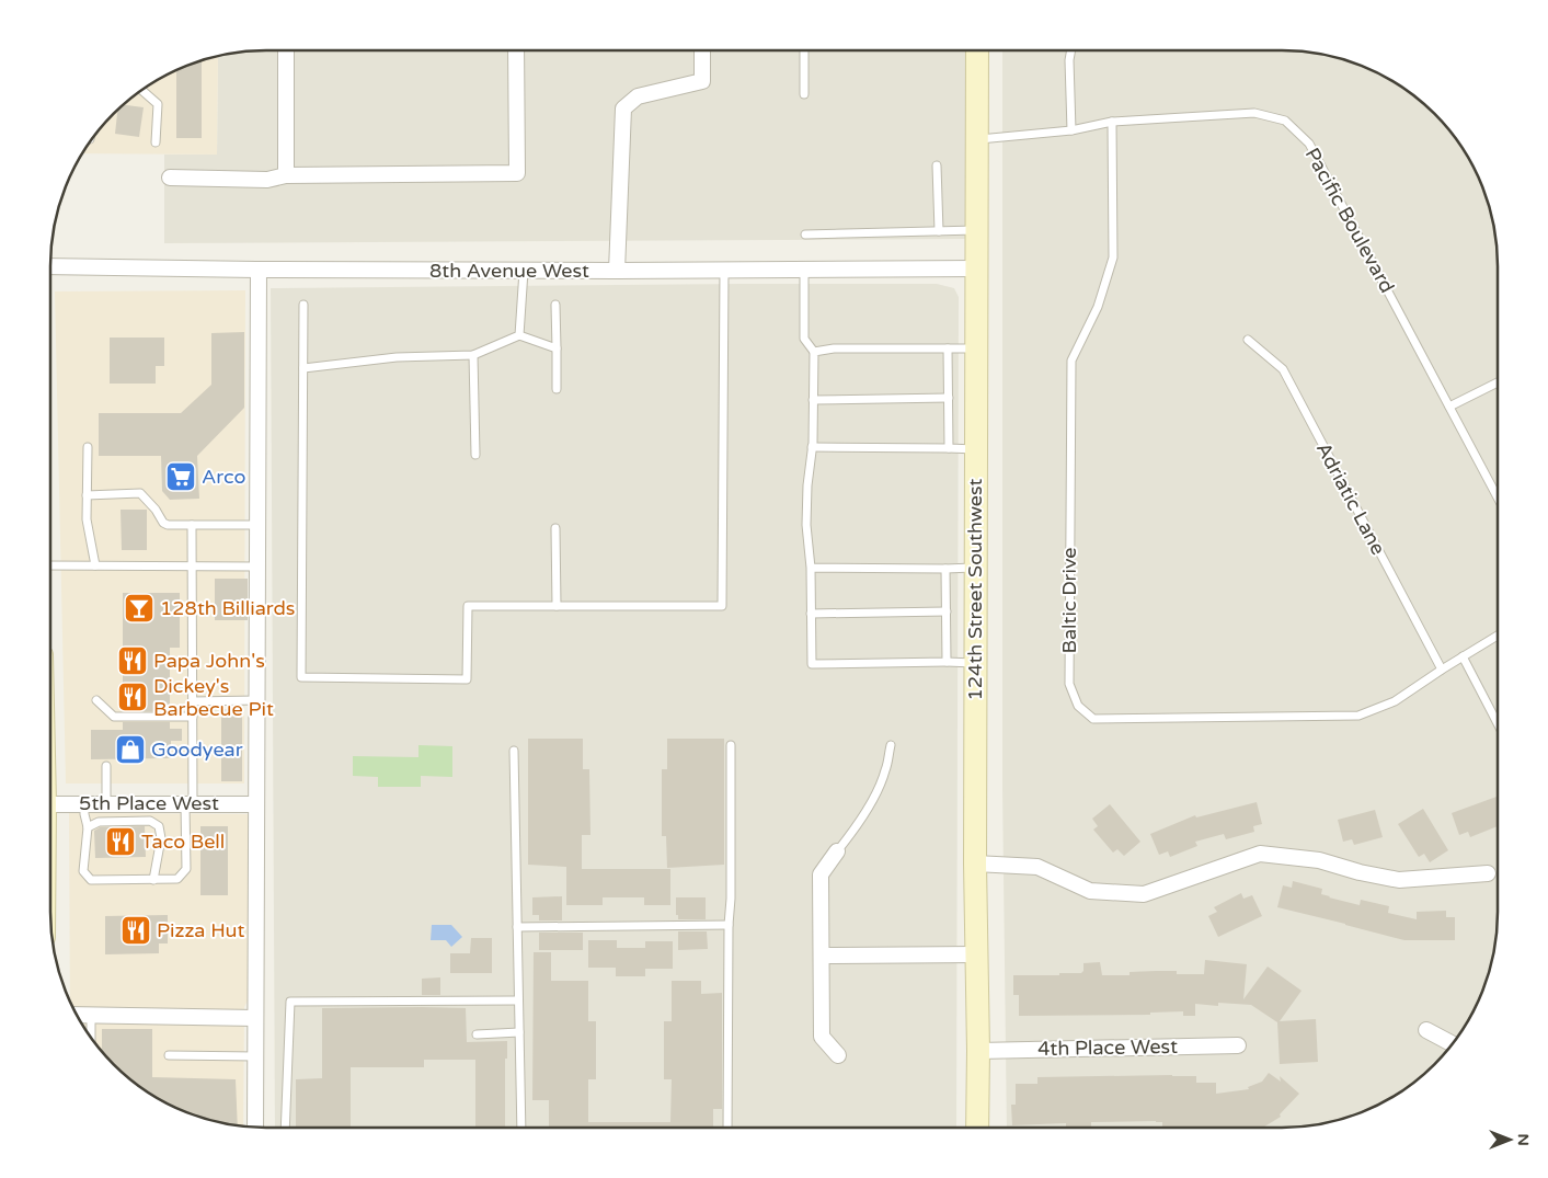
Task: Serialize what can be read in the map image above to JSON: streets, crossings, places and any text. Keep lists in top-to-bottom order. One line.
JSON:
{"streets":{"street":["8th Avenue West","124th Street Southwest","5th Place West","4th Place West"],"lane":["Pacific Boulevard","Adriatic Lane","Baltic Drive"]},"crossings":[["Pacific Boulevard","124th Street Southwest"],["Pacific Boulevard","Baltic Drive"],["8th Avenue West","124th Street Southwest"],["Adriatic Lane","Baltic Drive"],["124th Street Southwest","4th Place West"]],"places":{"supermarket":["Arco"],"bar":["128th Billiards"],"restaurant":["Papa John's","Dickey's Barbecue Pit","Taco Bell","Pizza Hut"],"shop":["Goodyear"]},"north":"right"}
